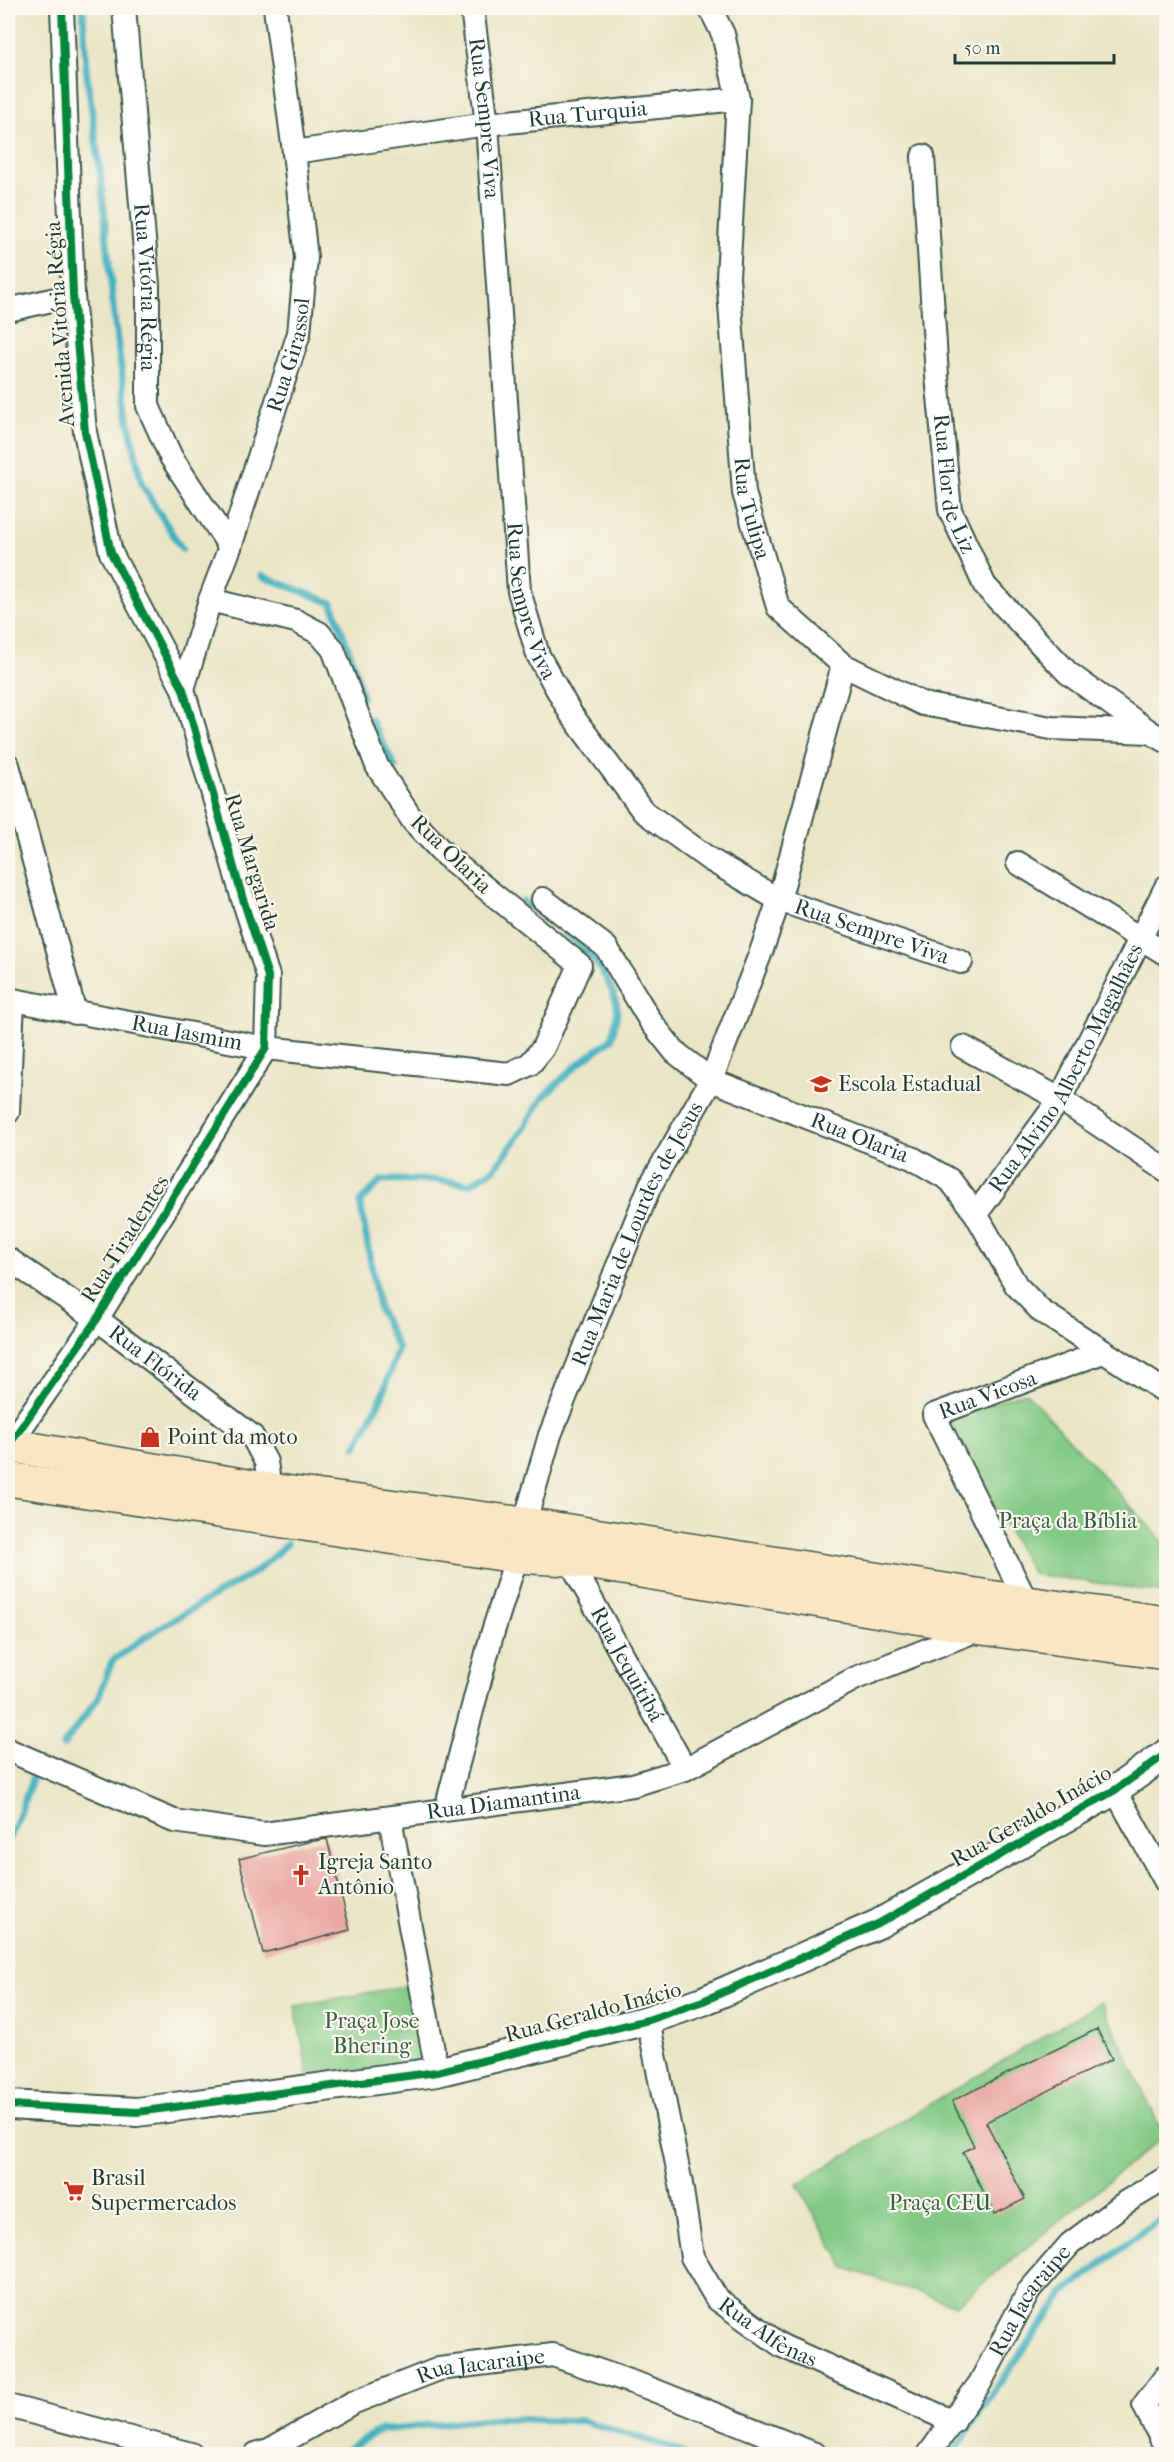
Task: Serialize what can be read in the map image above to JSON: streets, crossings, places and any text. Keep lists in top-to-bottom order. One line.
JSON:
{"streets":{"street":["Rua Turquia","Rua Sempre Viva","Rua Vitória Régia","Avenida Vitória Régia","Rua Girassol","Rua Flor de Liz","Rua Tulipa","Rua Olaria","Rua Margarida","Rua Jasmim","Rua Alvino Alberto Magalhães","Rua Maria de Lourdes de Jesus","Rua Tiradentes","Rua Flórida","Rua Vicosa","Rua Jequitibá","Rua Diamantina","Rua Geraldo Inácio","Rua Jacaraipe","Rua Alfenas"]},"crossings":[["Rua Turquia","Rua Sempre Viva"],["Rua Turquia","Rua Girassol"],["Rua Turquia","Rua Tulipa"],["Rua Sempre Viva","Rua Maria de Lourdes de Jesus"],["Rua Vitória Régia","Rua Girassol"],["Avenida Vitória Régia","Rua Girassol"],["Avenida Vitória Régia","Rua Margarida"],["Rua Girassol","Rua Olaria"],["Rua Girassol","Rua Margarida"],["Rua Flor de Liz","Rua Tulipa"],["Rua Tulipa","Rua Maria de Lourdes de Jesus"],["Rua Olaria","Rua Jasmim"],["Rua Olaria","Rua Alvino Alberto Magalhães"],["Rua Olaria","Rua Maria de Lourdes de Jesus"],["Rua Olaria","Rua Vicosa"],["Rua Margarida","Rua Jasmim"],["Rua Margarida","Rua Tiradentes"],["Rua Jasmim","Rua Tiradentes"],["Rua Maria de Lourdes de Jesus","Rua Diamantina"],["Rua Tiradentes","Rua Flórida"],["Rua Jequitibá","Rua Diamantina"],["Rua Geraldo Inácio","Rua Alfenas"],["Rua Jacaraipe","Rua Alfenas"]],"parks":["Praça da Bíblia","Praça Jose Bhering","Praça CEU"],"places":{"school or university":["Escola Estadual"],"shop":["Point da moto"],"church":["Igreja Santo Antônio"],"supermarket":["Brasil Supermercados"]},"scale_bar":"50 m"}
